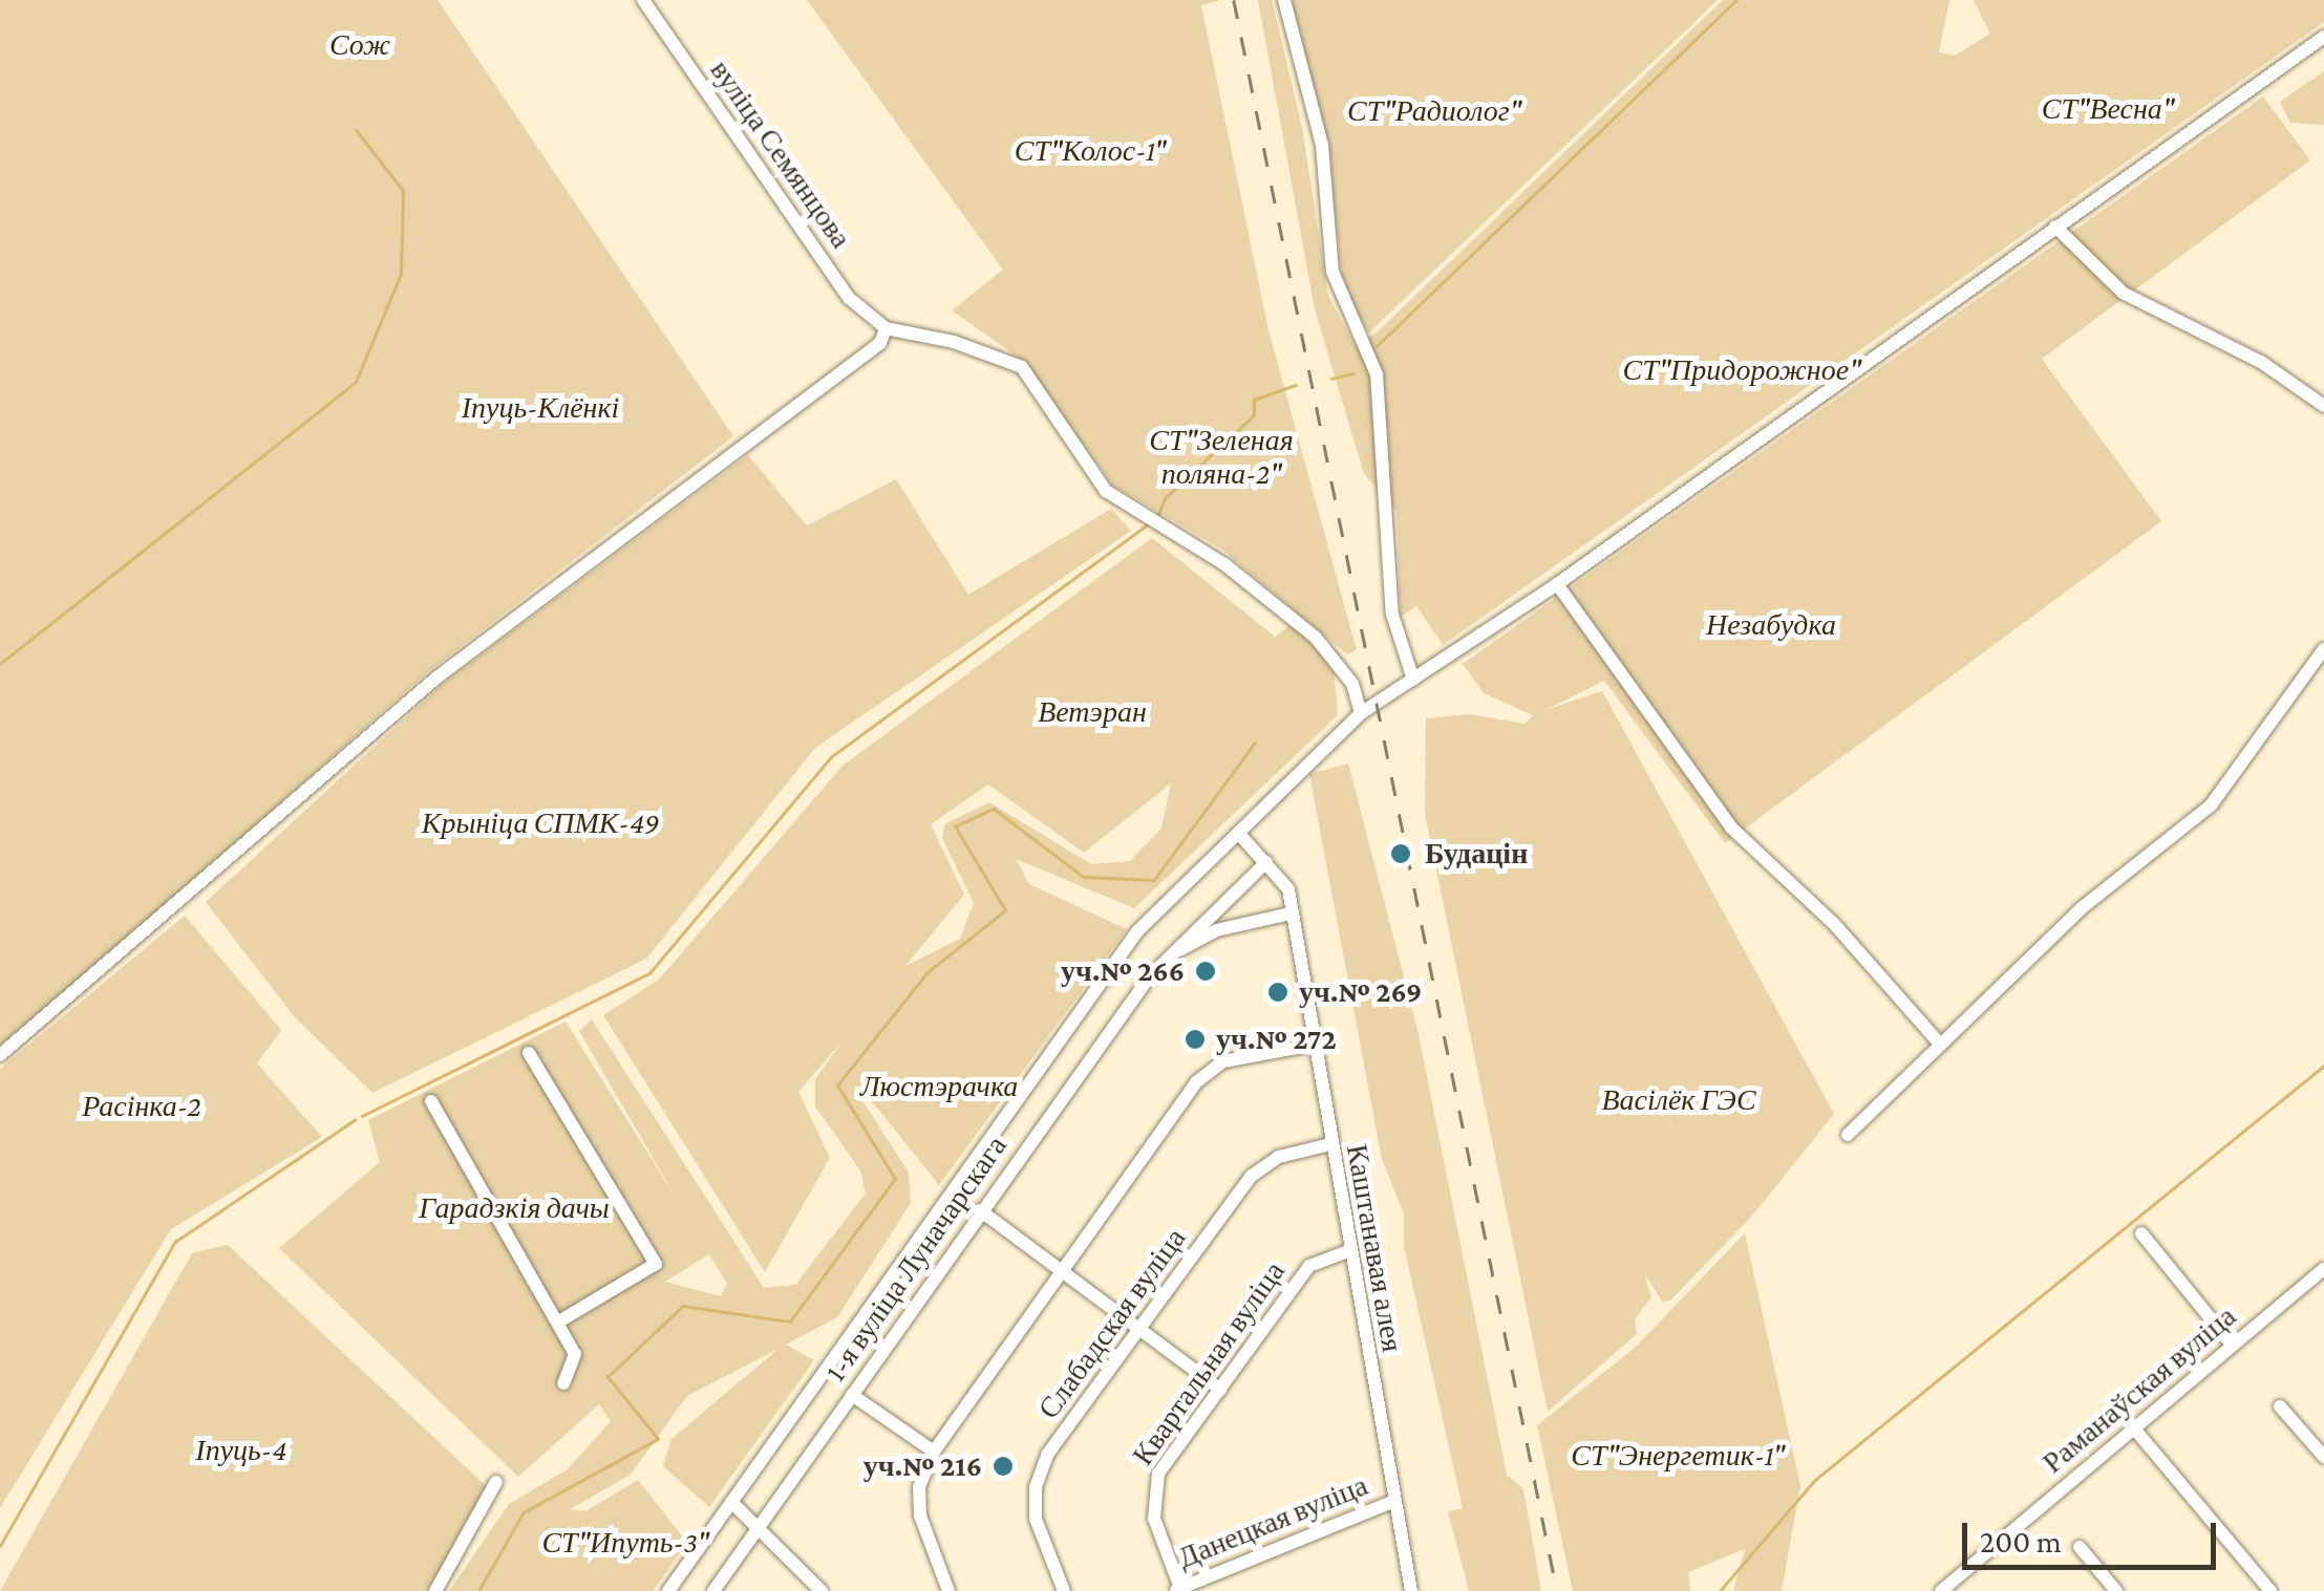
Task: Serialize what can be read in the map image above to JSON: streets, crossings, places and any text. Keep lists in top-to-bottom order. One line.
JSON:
{"streets":{"street":["вуліца Семянцова","Каштанавая алея","1-я вуліца Луначарскага","Слабадская вуліца","Квартальная вуліца","Раманаўская вуліца","Данецкая вуліца"]},"crossings":[["Каштанавая алея","1-я вуліца Луначарскага"],["Каштанавая алея","Слабадская вуліца"],["Каштанавая алея","Квартальная вуліца"],["Каштанавая алея","Данецкая вуліца"],["Квартальная вуліца","Данецкая вуліца"]],"parks":["Сож","СТ\"Весна\"","СТ\"Радиолог\"","СТ\"Колос-1\"","СТ\"Придорожное\"","Іпуць-Клёнкі","СТ\"Зеленая поляна-2\"","Незабудка","Ветэран","Крыніца СПМК-49","Люстэрачка","Васілёк ГЭС","Расінка-2","Гарадзкія дачы","Іпуць-4","СТ\"Энергетик-1\"","СТ\"Ипуть-3\""],"places":["Будацін","уч.№ 266","уч.№ 269","уч.№ 272","уч.№ 216"],"scale_bar":"200 m"}
